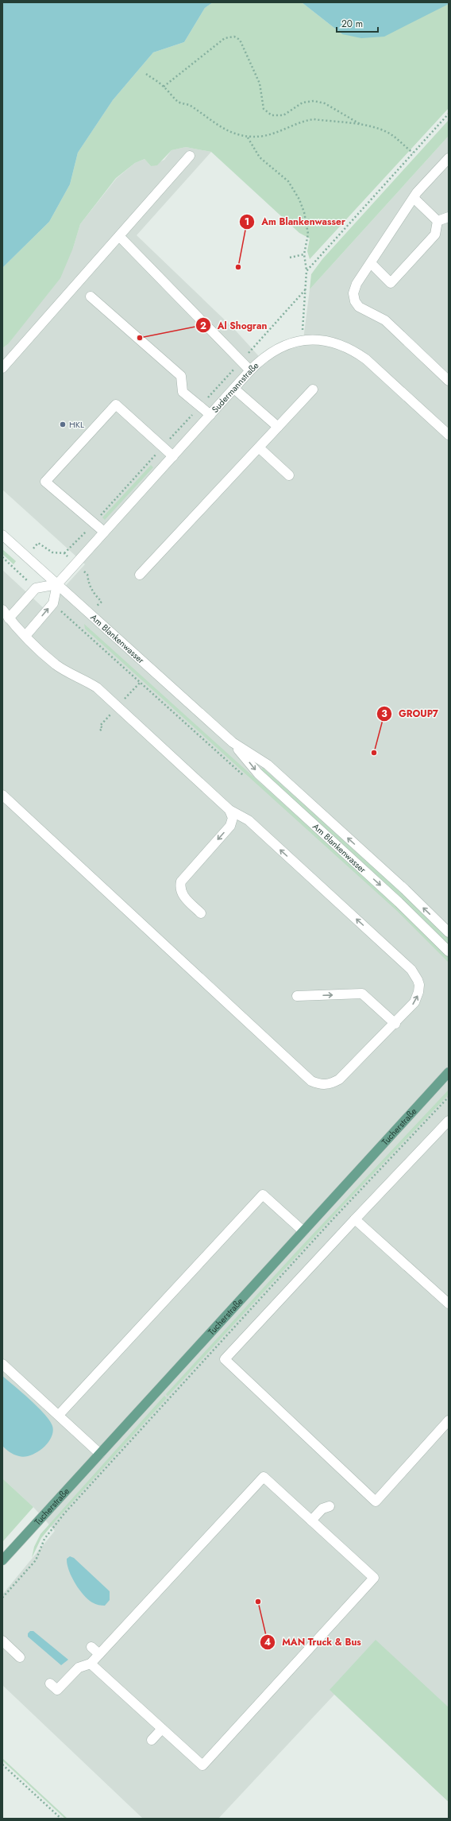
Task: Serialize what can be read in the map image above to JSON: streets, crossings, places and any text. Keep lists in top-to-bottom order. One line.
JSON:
{"streets":{"main road":["Tucherstraße"],"street":["Sudermannstraße","Am Blankenwasser"]},"crossings":[["Sudermannstraße","Am Blankenwasser"]],"places":["Am Blankenwasser","Al Shogran","HKL","GROUP7","MAN Truck & Bus"],"scale_bar":"20 m"}
